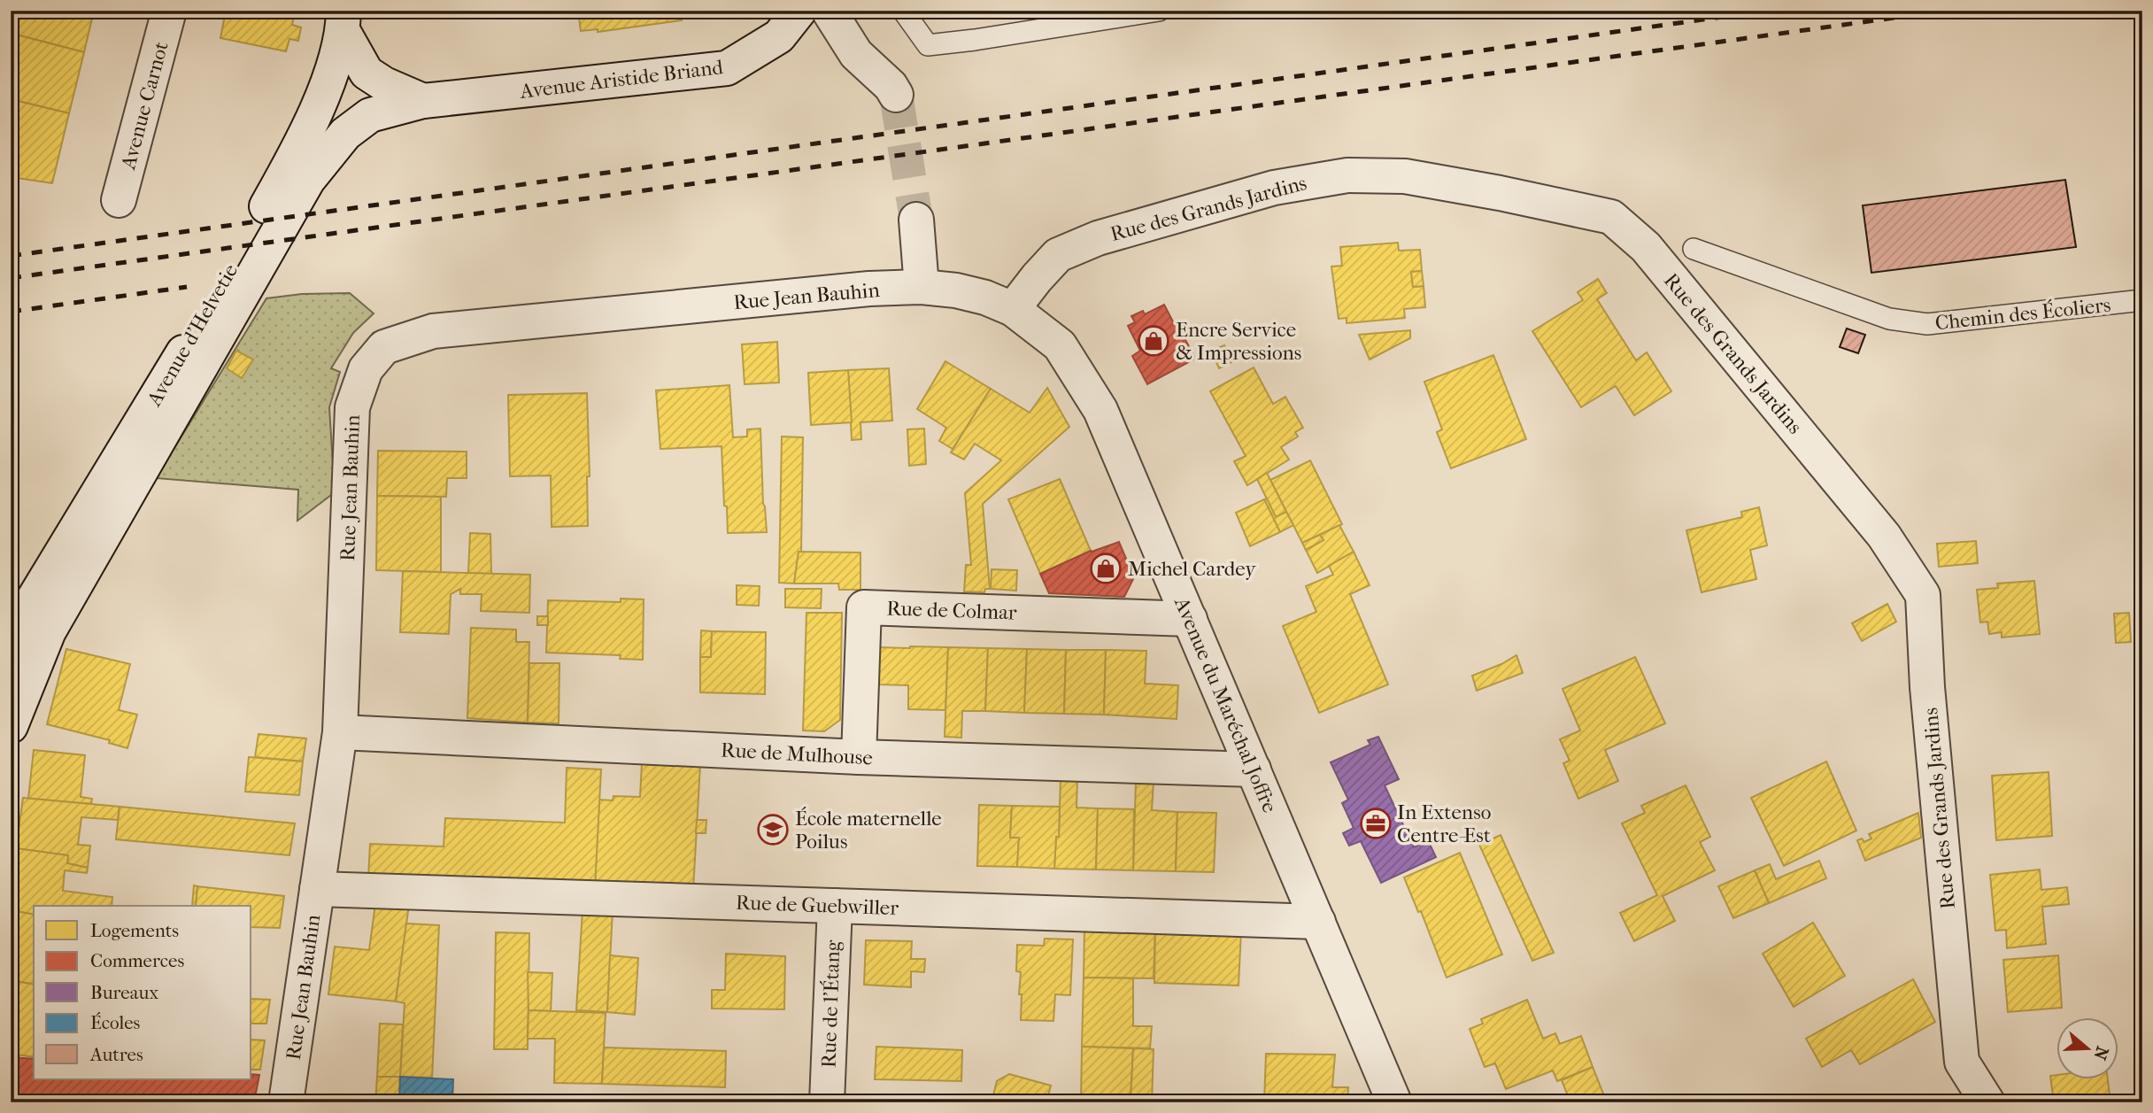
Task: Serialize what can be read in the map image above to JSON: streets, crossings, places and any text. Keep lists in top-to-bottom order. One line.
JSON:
{"streets":{"street":["Avenue Aristide Briand","Avenue Carnot","Rue des Grands Jardins","Rue Jean Bauhin","Avenue d'Helvetie","Rue de Colmar","Avenue du Maréchal Joffre","Rue de Mulhouse","Rue de Guebwiller","Rue de l'Étang"],"lane":["Chemin des Écoliers"]},"crossings":[["Avenue Aristide Briand","Avenue d'Helvetie"],["Rue des Grands Jardins","Avenue du Maréchal Joffre"],["Rue Jean Bauhin","Avenue du Maréchal Joffre"],["Rue Jean Bauhin","Rue de Mulhouse"],["Rue Jean Bauhin","Rue de Guebwiller"],["Rue de Colmar","Avenue du Maréchal Joffre"],["Rue de Colmar","Rue de Mulhouse"],["Avenue du Maréchal Joffre","Rue de Mulhouse"],["Avenue du Maréchal Joffre","Rue de Guebwiller"],["Rue de Guebwiller","Rue de l'Étang"]],"places":{"shop":["Encre Service & Impressions","Michel Cardey"],"office":["In Extenso Centre-Est"],"school or university":["École maternelle Poilus"]},"legend":["Logements","Commerces","Bureaux","Écoles","Autres"],"north":"right"}
